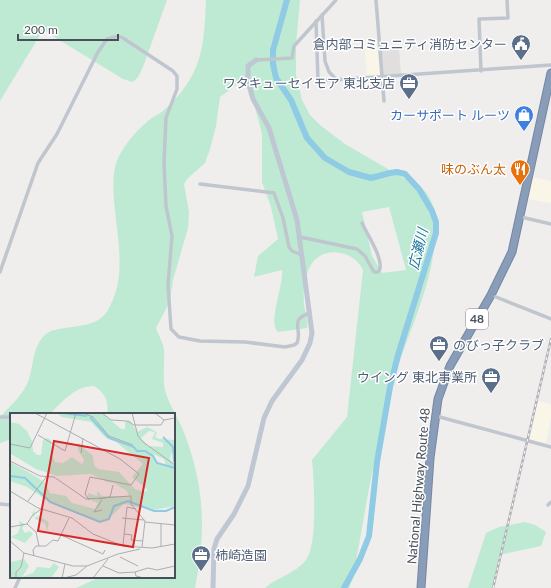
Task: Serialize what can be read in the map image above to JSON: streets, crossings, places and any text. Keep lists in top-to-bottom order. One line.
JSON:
{"streets":{"highway":["48","National Highway Route 48"]},"water":["広瀬川"],"places":{"public building":["倉内部コミュニティ消防センター"],"office":["ワタキューセイモア 東北支店","のびっ子クラブ","ウイング 東北事業所","柿崎造園"],"shop":["カーサポート ルーツ"],"restaurant":["味のぶん太"]},"scale_bar":"200 m"}
